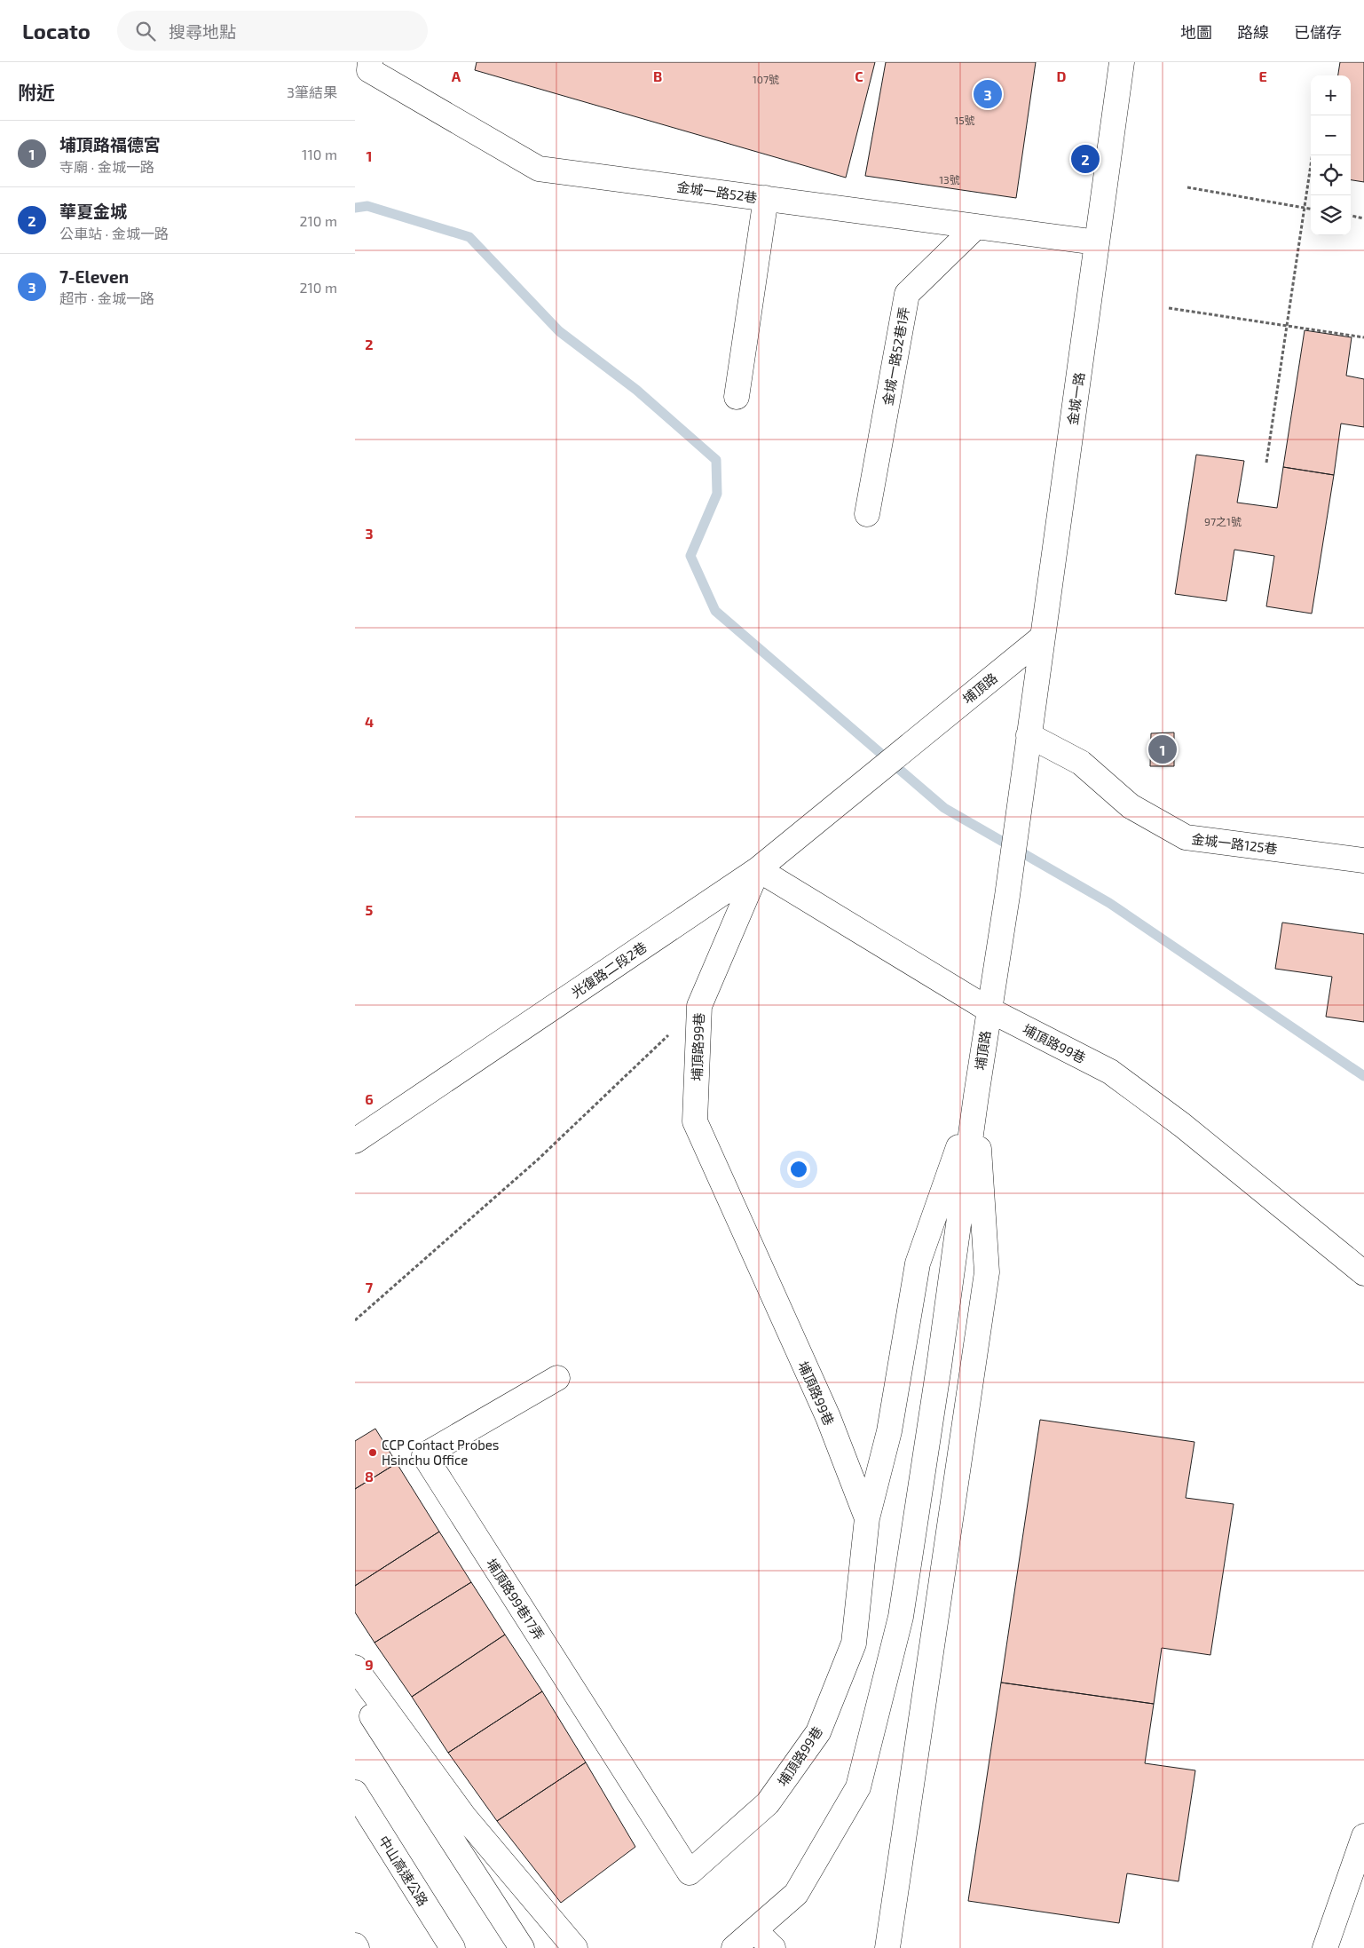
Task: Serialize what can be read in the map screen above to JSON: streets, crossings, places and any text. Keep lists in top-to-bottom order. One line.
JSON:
{"streets":{"main road":["金城一路52巷","金城一路52巷1弄","金城一路","埔頂路","金城一路125巷","光復路二段2巷","埔頂路99巷","埔頂路99巷17弄","中山高速公路"]},"crossings":[["金城一路52巷","金城一路52巷1弄"],["金城一路52巷","金城一路"],["金城一路","埔頂路"],["金城一路","金城一路125巷"],["埔頂路","金城一路125巷"],["埔頂路","光復路二段2巷"],["埔頂路","埔頂路99巷"],["光復路二段2巷","埔頂路99巷"],["埔頂路99巷","埔頂路99巷17弄"]],"places":["CCP Contact Probes Hsinchu Office"],"house_numbers":["107號","15號","13號","97之1號"],"page":{"header":"Locato","search":"搜尋地點","nav":["地圖","路線","已儲存"],"heading":["附近","3筆結果"],"map_buttons":["+","−"],"pins":["3","2","1"],"list":[{"mark":"1","name":"埔頂路福德宮","note":"寺廟 · 金城一路","value":"110 m"},{"mark":"2","name":"華夏金城","note":"公車站 · 金城一路","value":"210 m"},{"mark":"3","name":"7-Eleven","note":"超市 · 金城一路","value":"210 m"}]},"grid":{"columns":["A","B","C","D","E"],"rows":["1","2","3","4","5","6","7","8","9"]}}
